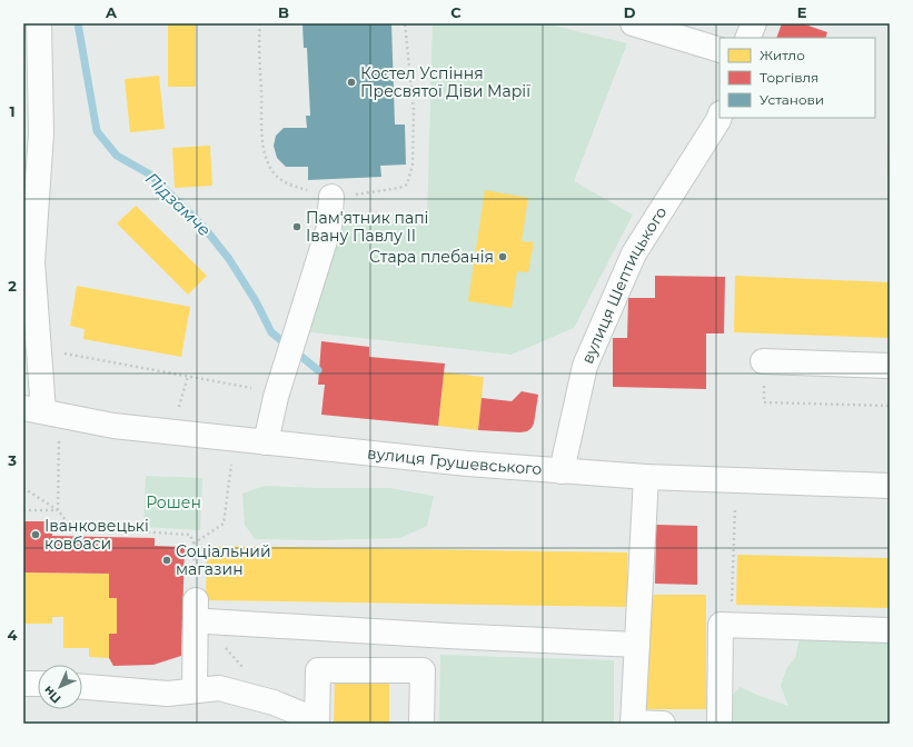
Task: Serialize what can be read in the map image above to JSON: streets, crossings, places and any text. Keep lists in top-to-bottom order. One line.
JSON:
{"streets":{"street":["вулиця Шептицького","вулиця Грушевського"]},"crossings":[["вулиця Шептицького","вулиця Грушевського"]],"water":["Підзамче"],"parks":["Рошен"],"places":["Костел Успіння Пресвятої Діви Марії","Пам'ятник папі Івану Павлу ІІ","Стара плебанія","Іванковецькі ковбаси","Соціальний магазин"],"legend":["Житло","Торгівля","Установи"],"north":"bottom left","grid":{"columns":["A","B","C","D","E"],"rows":["1","2","3","4"]}}
